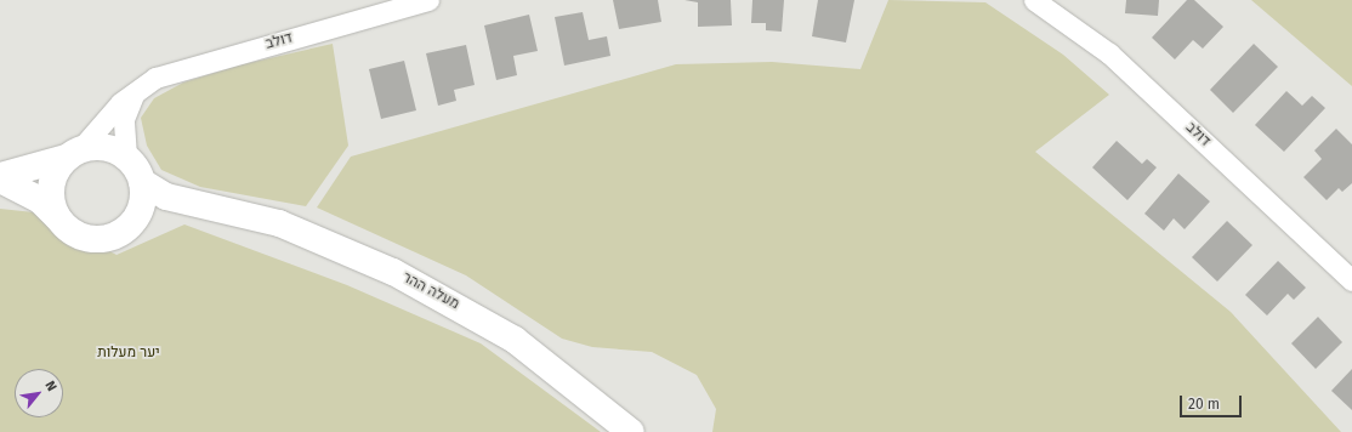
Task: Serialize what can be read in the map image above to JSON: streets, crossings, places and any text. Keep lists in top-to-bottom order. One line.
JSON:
{"streets":{"street":["דולב","מעלה ההר"]},"crossings":[["דולב","מעלה ההר"]],"parks":["יער מעלות"],"scale_bar":"20 m","north":"top right"}
